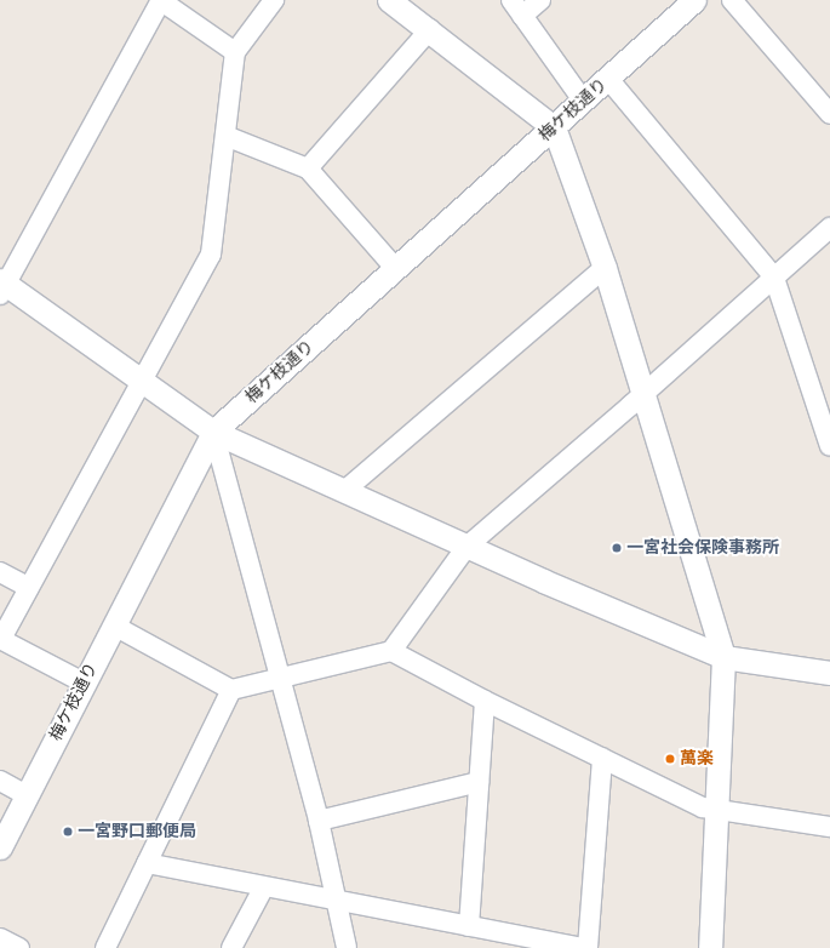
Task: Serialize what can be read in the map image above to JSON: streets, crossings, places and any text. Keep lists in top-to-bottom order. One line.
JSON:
{"streets":{"street":["梅ケ枝通り"]},"places":["一宮社会保険事務所","萬楽","一宮野口郵便局"]}
